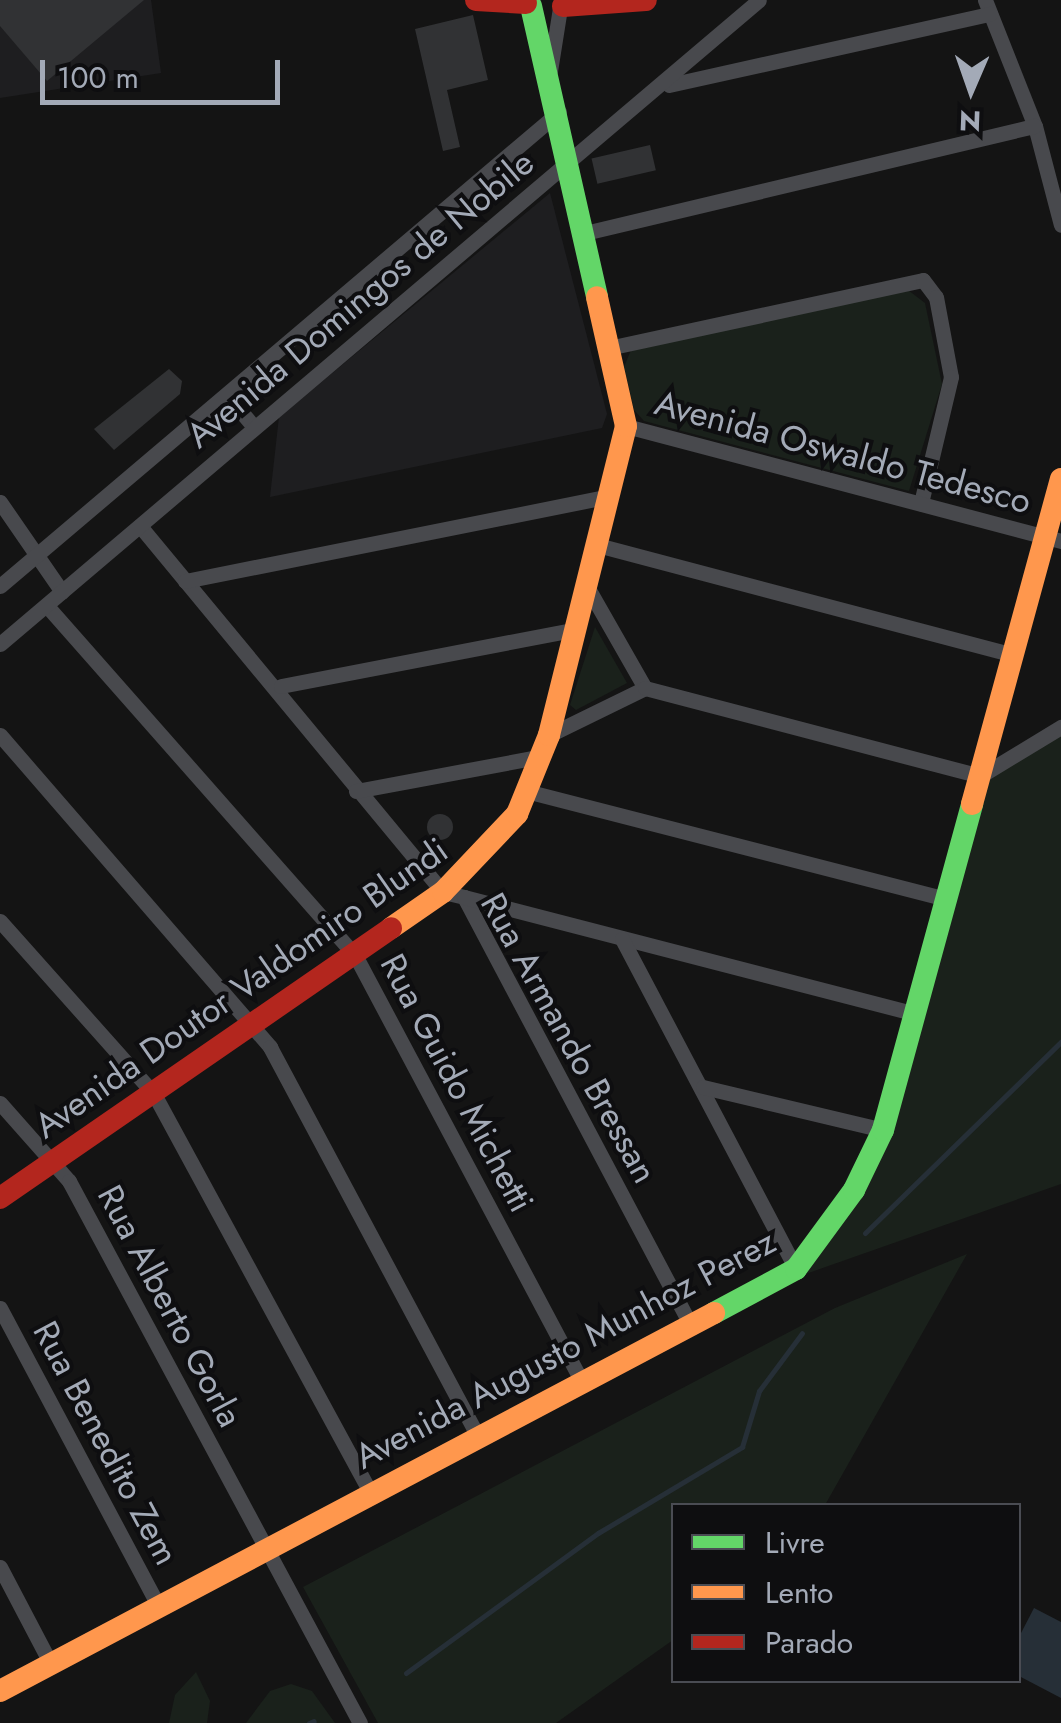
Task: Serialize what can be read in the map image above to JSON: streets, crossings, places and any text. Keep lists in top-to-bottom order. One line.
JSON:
{"streets":{"street":["Avenida Domingos de Nobile","Avenida Oswaldo Tedesco","Avenida Doutor Valdomiro Blundi","Rua Armando Bressan","Rua Guido Michetti","Rua Alberto Gorla","Avenida Augusto Munhoz Perez","Rua Benedito Zem"]},"crossings":[["Avenida Domingos de Nobile","Avenida Doutor Valdomiro Blundi"],["Avenida Domingos de Nobile","Rua Armando Bressan"],["Avenida Domingos de Nobile","Rua Guido Michetti"],["Avenida Oswaldo Tedesco","Avenida Doutor Valdomiro Blundi"],["Avenida Oswaldo Tedesco","Avenida Augusto Munhoz Perez"],["Avenida Doutor Valdomiro Blundi","Rua Armando Bressan"],["Avenida Doutor Valdomiro Blundi","Rua Guido Michetti"],["Avenida Doutor Valdomiro Blundi","Rua Alberto Gorla"],["Rua Armando Bressan","Avenida Augusto Munhoz Perez"],["Rua Guido Michetti","Avenida Augusto Munhoz Perez"],["Rua Alberto Gorla","Avenida Augusto Munhoz Perez"],["Avenida Augusto Munhoz Perez","Rua Benedito Zem"]],"legend":["Livre","Lento","Parado"],"scale_bar":"100 m","north":"bottom"}
